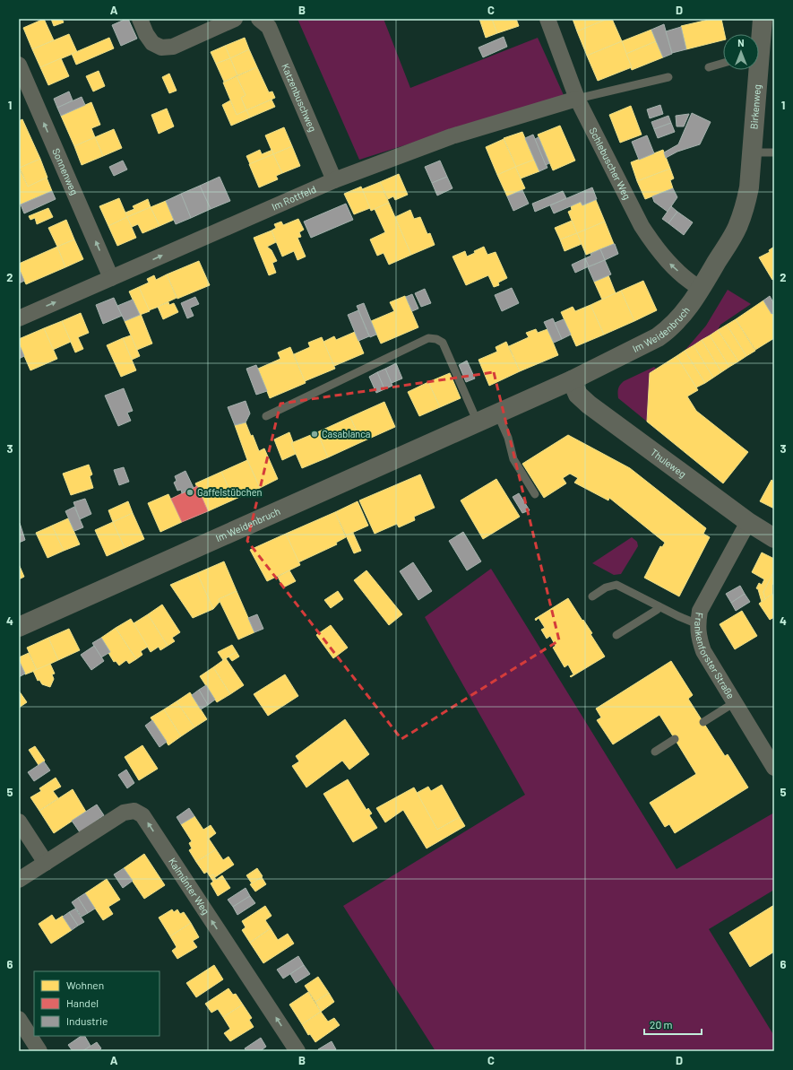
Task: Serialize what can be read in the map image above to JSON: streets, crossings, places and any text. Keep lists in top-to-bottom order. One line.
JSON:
{"streets":{"street":["Katzenbuschweg","Birkenweg","Schlebuscher Weg","Sonnenweg","Im Rottfeld","Im Weidenbruch","Thuleweg","Frankenforster Straße","Kalmünter Weg"]},"crossings":[["Katzenbuschweg","Im Rottfeld"],["Birkenweg","Im Weidenbruch"],["Schlebuscher Weg","Im Rottfeld"],["Schlebuscher Weg","Im Weidenbruch"],["Sonnenweg","Im Rottfeld"],["Im Weidenbruch","Thuleweg"],["Thuleweg","Frankenforster Straße"]],"one_way":["Schlebuscher Weg","Sonnenweg","Im Rottfeld"],"places":["Casablanca","Gaffelstübchen"],"legend":["Wohnen","Handel","Industrie"],"scale_bar":"20 m","north":"top","grid":{"columns":["A","B","C","D"],"rows":["1","2","3","4","5","6"]}}
